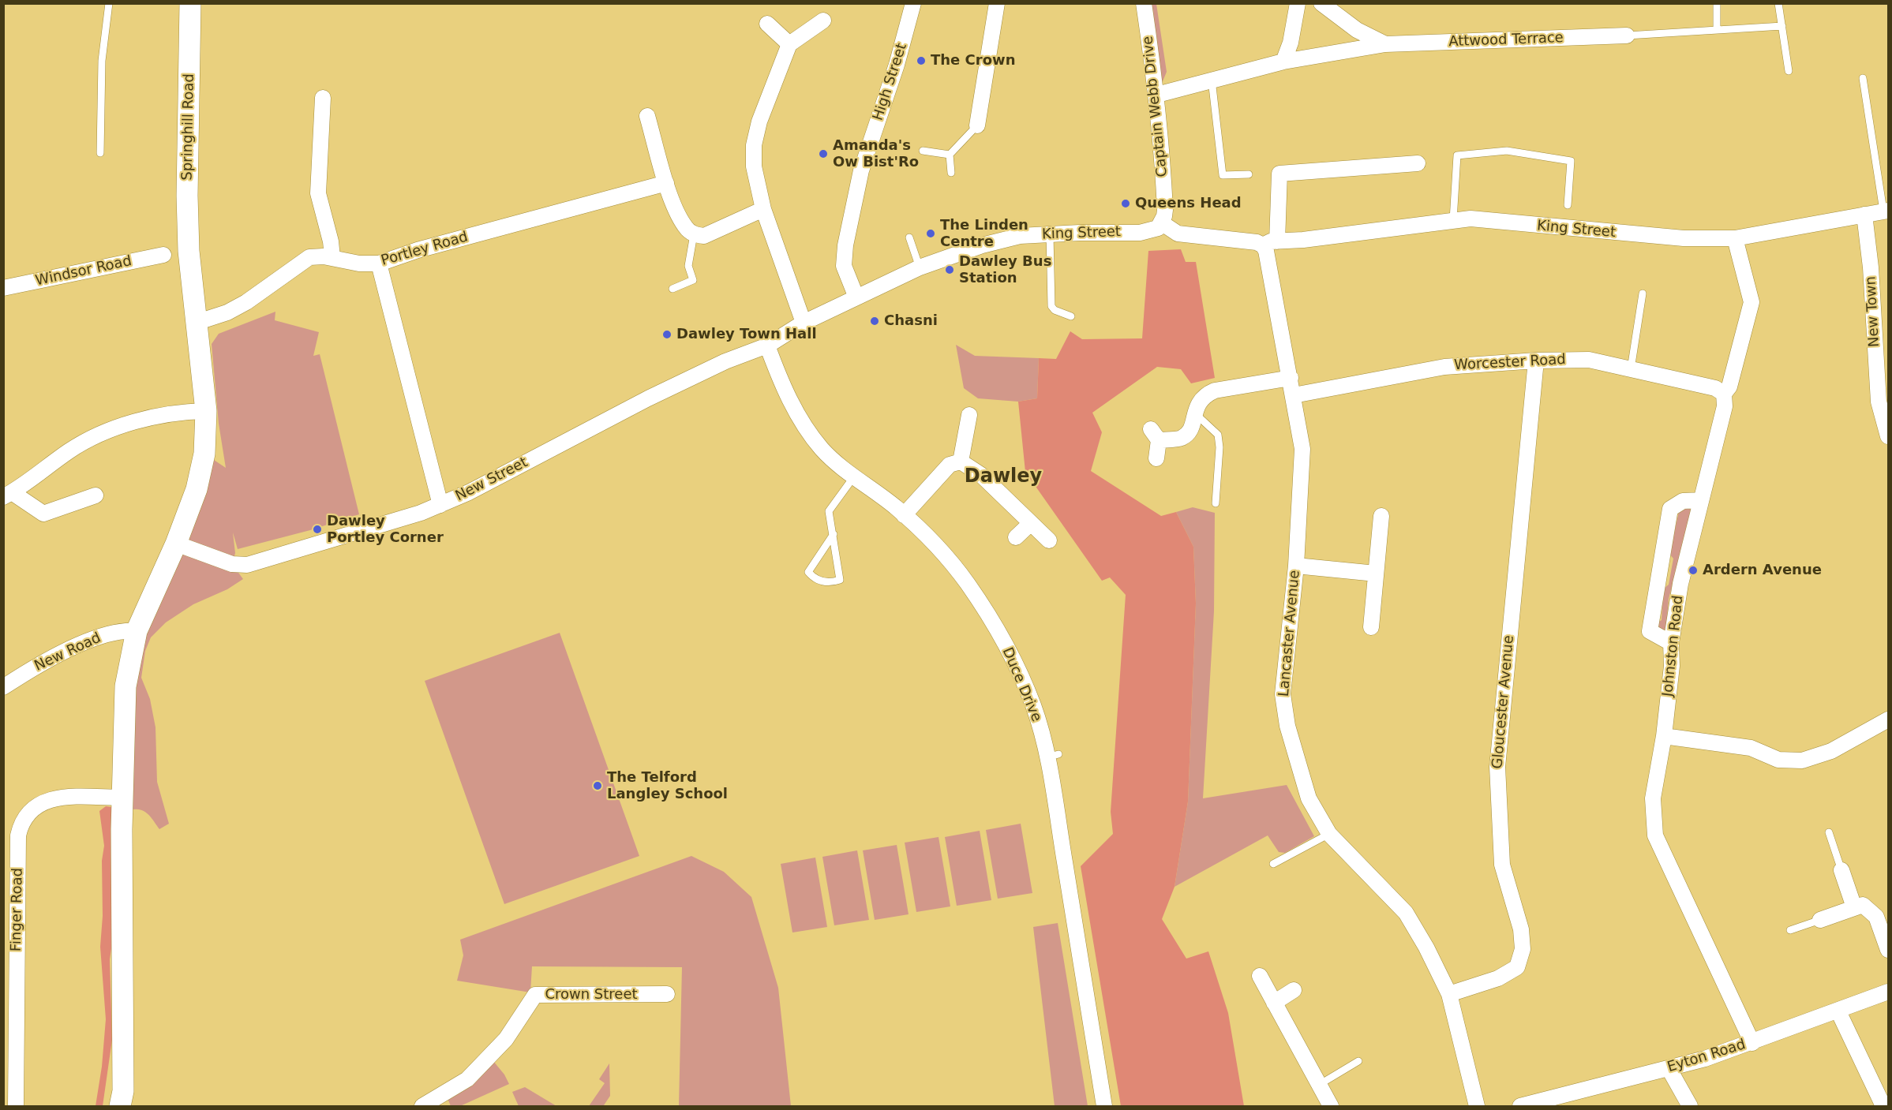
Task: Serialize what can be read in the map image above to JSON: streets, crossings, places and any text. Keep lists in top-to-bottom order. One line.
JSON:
{"streets":{"main road":["Springhill Road"],"street":["Attwood Terrace","High Street","Captain Webb Drive","King Street","Portley Road","Windsor Road","New Town","Worcester Road","New Street","Lancaster Avenue","Johnston Road","New Road","Duce Drive","Gloucester Avenue","Finger Road","Crown Street","Eyton Road"]},"crossings":[["Attwood Terrace","Captain Webb Drive"],["High Street","King Street"],["Captain Webb Drive","King Street"],["Springhill Road","Portley Road"],["Springhill Road","New Street"],["Springhill Road","New Road"],["Springhill Road","Finger Road"],["King Street","New Town"],["King Street","New Street"],["King Street","Lancaster Avenue"],["King Street","Johnston Road"],["Worcester Road","Lancaster Avenue"],["Worcester Road","Johnston Road"],["Worcester Road","Gloucester Avenue"],["New Street","Duce Drive"],["Lancaster Avenue","Gloucester Avenue"],["Johnston Road","Eyton Road"]],"districts":["Dawley"],"places":["The Crown","Amanda's Ow Bist'Ro","Queens Head","The Linden Centre","Dawley Bus Station","Chasni","Dawley Town Hall","Dawley Portley Corner","Ardern Avenue","The Telford Langley School"]}
